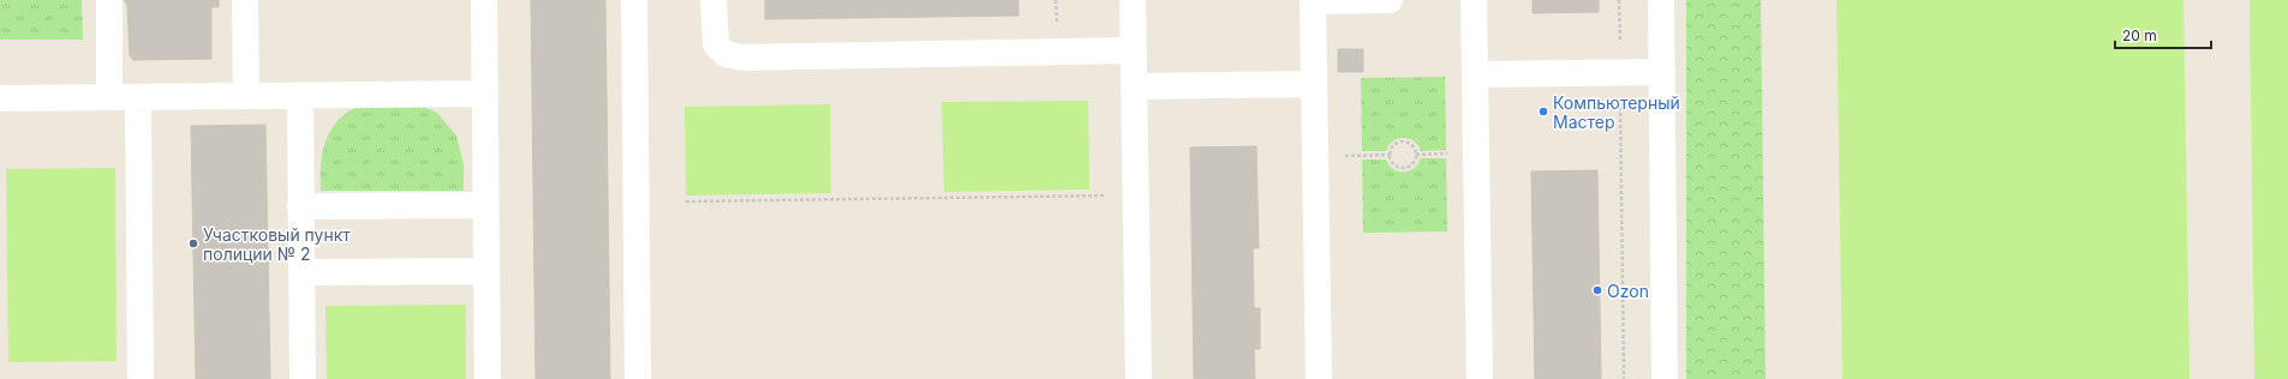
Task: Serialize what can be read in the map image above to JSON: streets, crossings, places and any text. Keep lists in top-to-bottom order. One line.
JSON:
{"places":["Компьютерный Мастер","Участковый пункт полиции № 2","Ozon"],"scale_bar":"20 m"}
